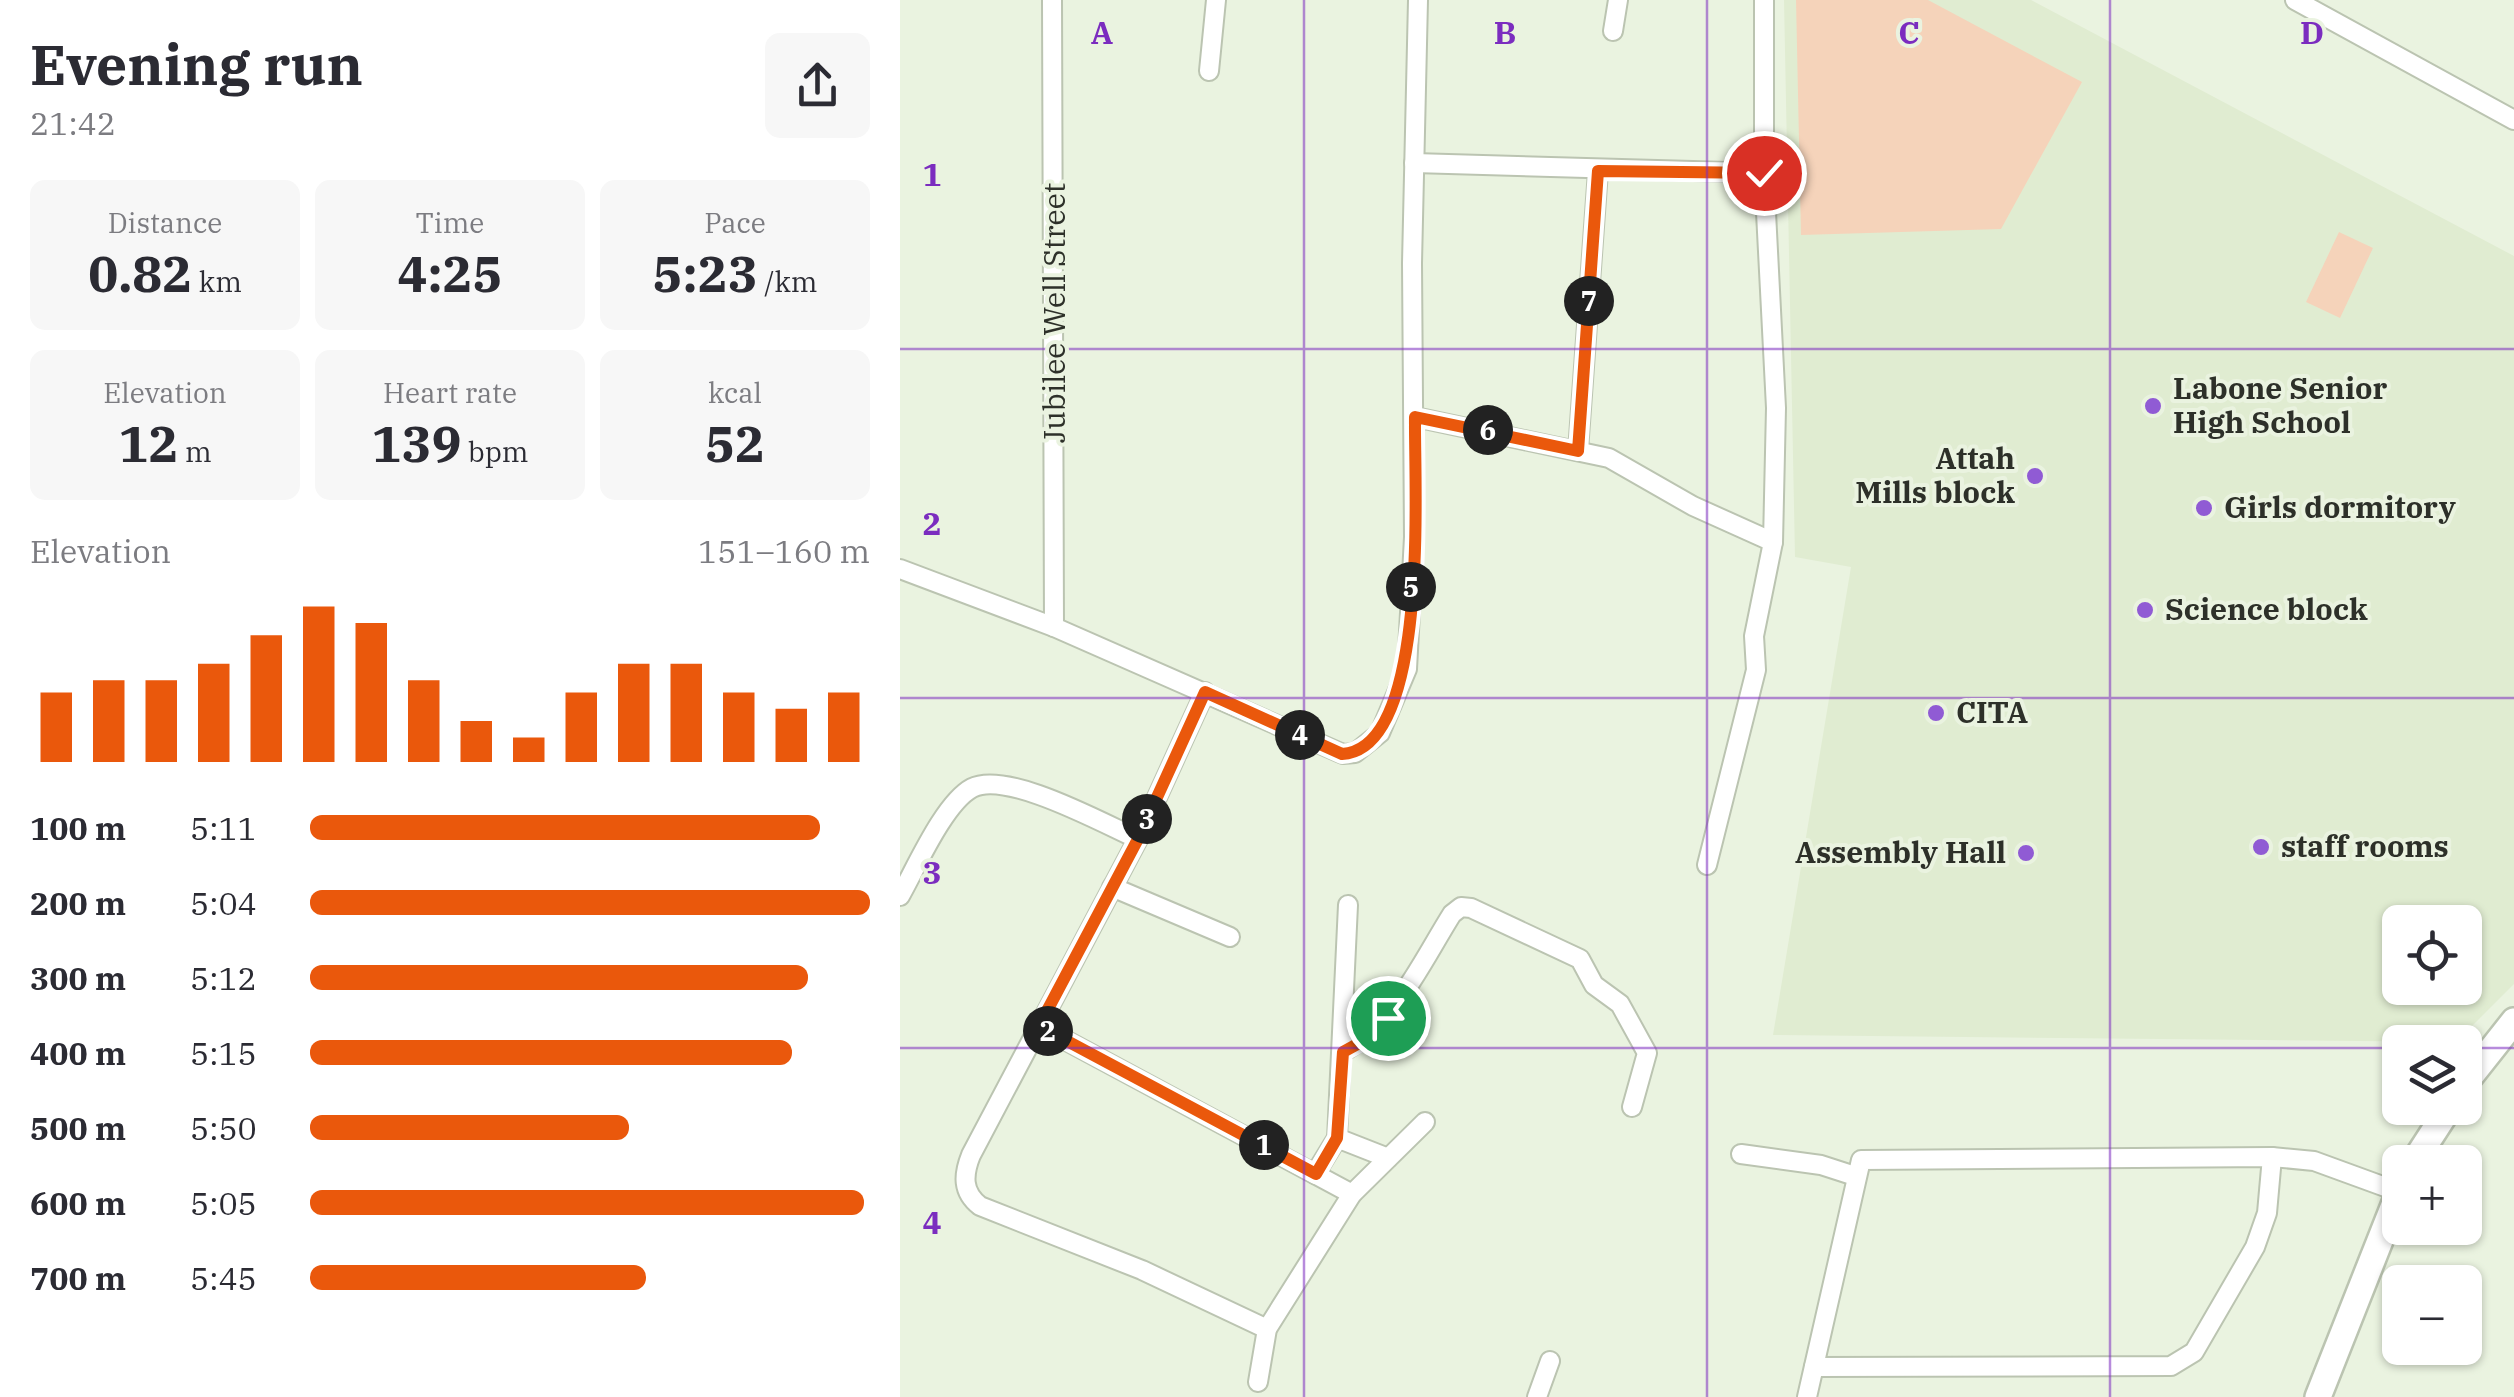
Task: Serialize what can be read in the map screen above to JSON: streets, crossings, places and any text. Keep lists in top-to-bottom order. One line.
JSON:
{"streets":{"street":["Jubilee Well Street"]},"places":["Labone Senior High School","Attah Mills block","Girls dormitory","Science block","CITA","staff rooms","Assembly Hall"],"page":{"heading":["Evening run","21:42"],"stats":[["Distance","0.82 km"],["Time","4:25"],["Pace","5:23 /km"],["Elevation","12 m"],["Heart rate","139 bpm"],["kcal","52"]],"pins":["7","6","5","4","3","2","1"],"chart":["Elevation","151–160 m"],"list":[{"name":"100 m","note":"5:11"},{"name":"200 m","note":"5:04"},{"name":"300 m","note":"5:12"},{"name":"400 m","note":"5:15"},{"name":"500 m","note":"5:50"},{"name":"600 m","note":"5:05"},{"name":"700 m","note":"5:45"}],"map_buttons":["+","−"]},"grid":{"columns":["A","B","C","D"],"rows":["1","2","3","4"]}}
